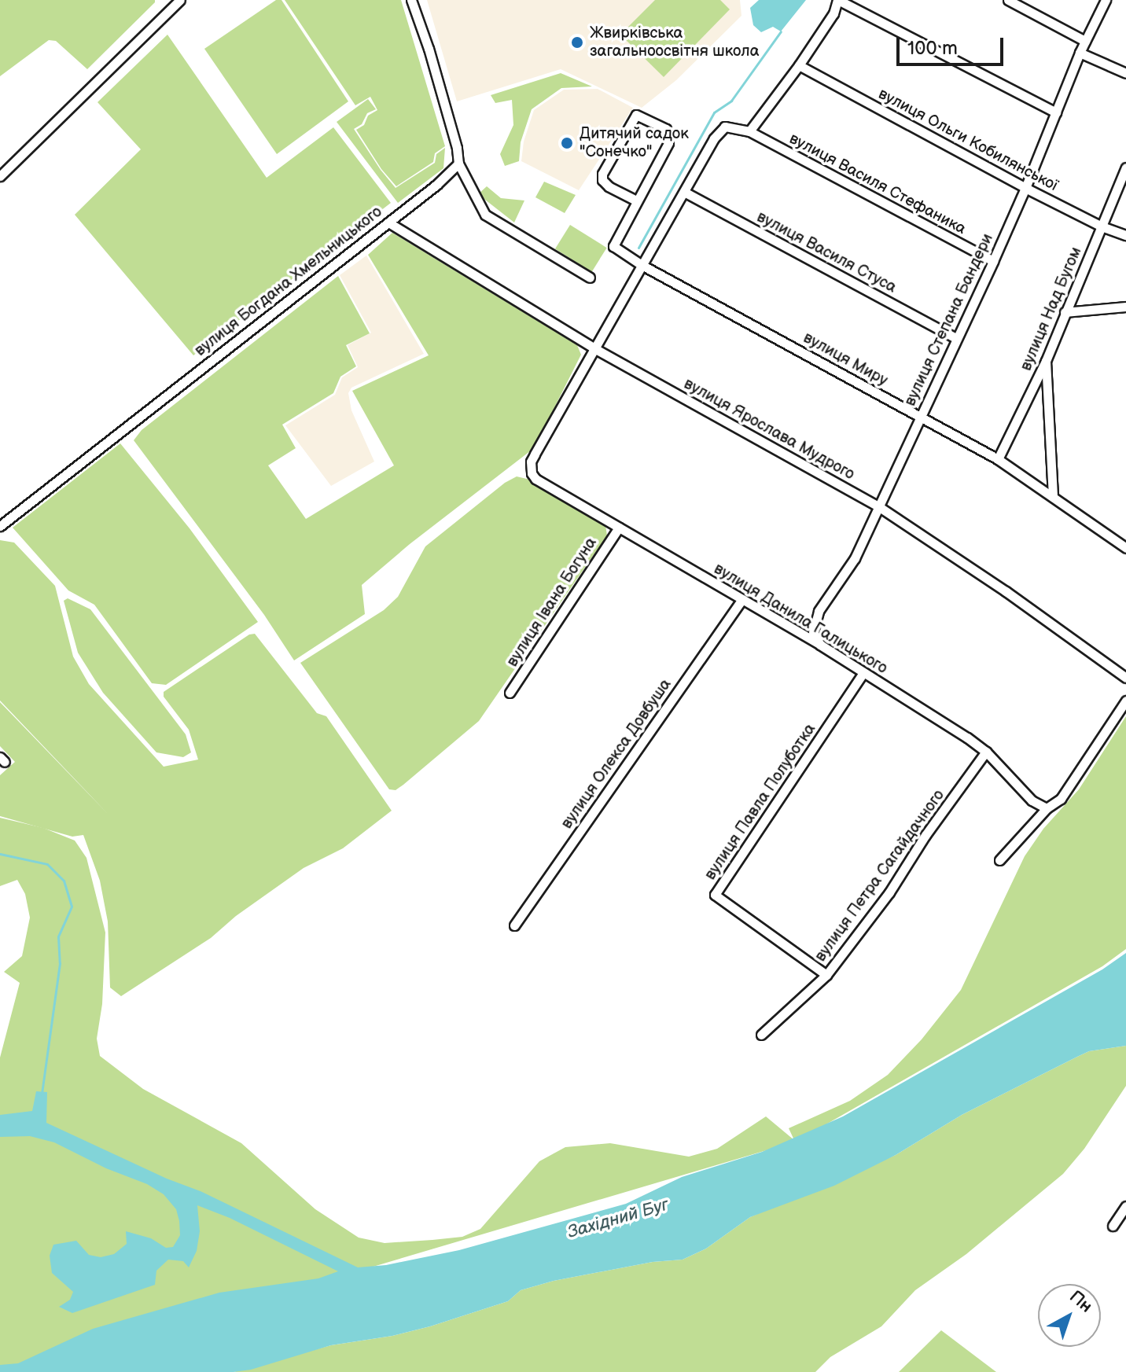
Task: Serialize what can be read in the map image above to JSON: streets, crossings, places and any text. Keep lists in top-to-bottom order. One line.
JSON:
{"streets":{"street":["вулиця Ольги Кобилянської","вулиця Василя Стефаника","вулиця Василя Стуса","вулиця Богдана Хмельницького","вулиця Над Бугом","вулиця Степана Бандери","вулиця Миру","вулиця Ярослава Мудрого","вулиця Івана Богуна","вулиця Данила Галицького","вулиця Олекса Довбуша","вулиця Павла Полуботка","вулиця Петра Сагайдачного"]},"crossings":[["вулиця Ольги Кобилянської","вулиця Над Бугом"],["вулиця Ольги Кобилянської","вулиця Степана Бандери"],["вулиця Василя Стефаника","вулиця Степана Бандери"],["вулиця Василя Стуса","вулиця Степана Бандери"],["вулиця Богдана Хмельницького","вулиця Ярослава Мудрого"],["вулиця Над Бугом","вулиця Миру"],["вулиця Степана Бандери","вулиця Миру"],["вулиця Степана Бандери","вулиця Ярослава Мудрого"],["вулиця Степана Бандери","вулиця Данила Галицького"],["вулиця Ярослава Мудрого","вулиця Данила Галицького"],["вулиця Івана Богуна","вулиця Данила Галицького"],["вулиця Данила Галицького","вулиця Олекса Довбуша"],["вулиця Данила Галицького","вулиця Павла Полуботка"],["вулиця Данила Галицького","вулиця Петра Сагайдачного"],["вулиця Павла Полуботка","вулиця Петра Сагайдачного"]],"water":["Західний Буг"],"places":["Жвирківська загальноосвітня школа","Дитячий садок \"Сонечко\""],"scale_bar":"100 m","north":"top right"}
